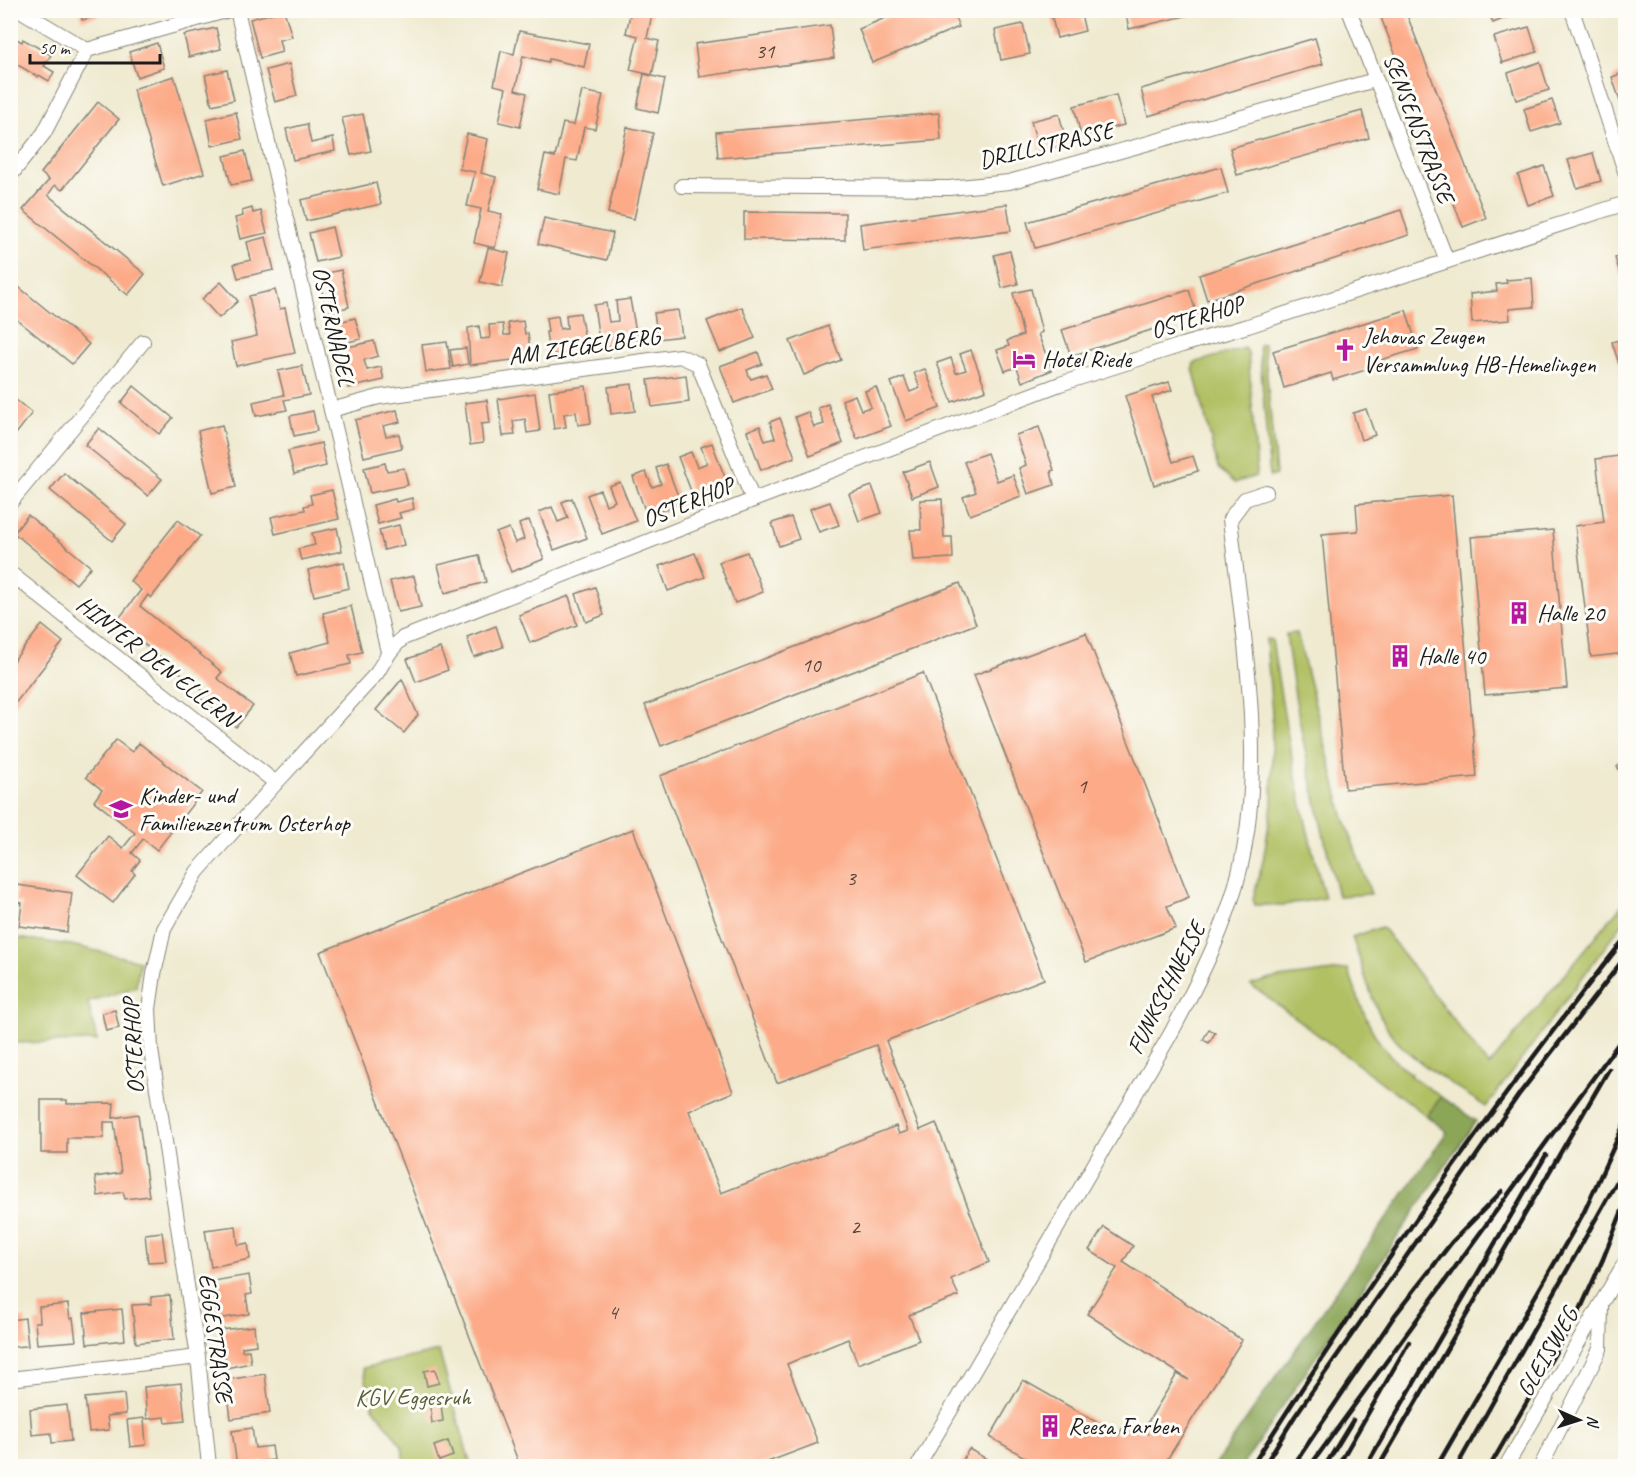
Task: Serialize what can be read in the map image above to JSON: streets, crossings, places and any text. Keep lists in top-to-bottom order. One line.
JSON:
{"streets":{"street":["SENSENSTRASSE","DRILLSTRASSE","OSTERHOP","OSTERNADEL","AM ZIEGELBERG","HINTER DEN ELLERN","FUNKSCHNEISE","EGGESTRASSE","GLEISWEG"]},"crossings":[["SENSENSTRASSE","DRILLSTRASSE"],["SENSENSTRASSE","OSTERHOP"],["OSTERHOP","OSTERNADEL"],["OSTERHOP","AM ZIEGELBERG"],["OSTERHOP","HINTER DEN ELLERN"],["OSTERHOP","EGGESTRASSE"],["OSTERNADEL","AM ZIEGELBERG"]],"parks":["KGV Eggesruh"],"places":{"church":["Jehovas Zeugen Versammlung HB-Hemelingen"],"hotel":["Hotel Riede"],"building":["Halle 20","Halle 40","Reesa Farben"],"school or university":["Kinder- und Familienzentrum Osterhop"]},"house_numbers":["31","10","1","3","2","4"],"scale_bar":"50 m","north":"right"}
